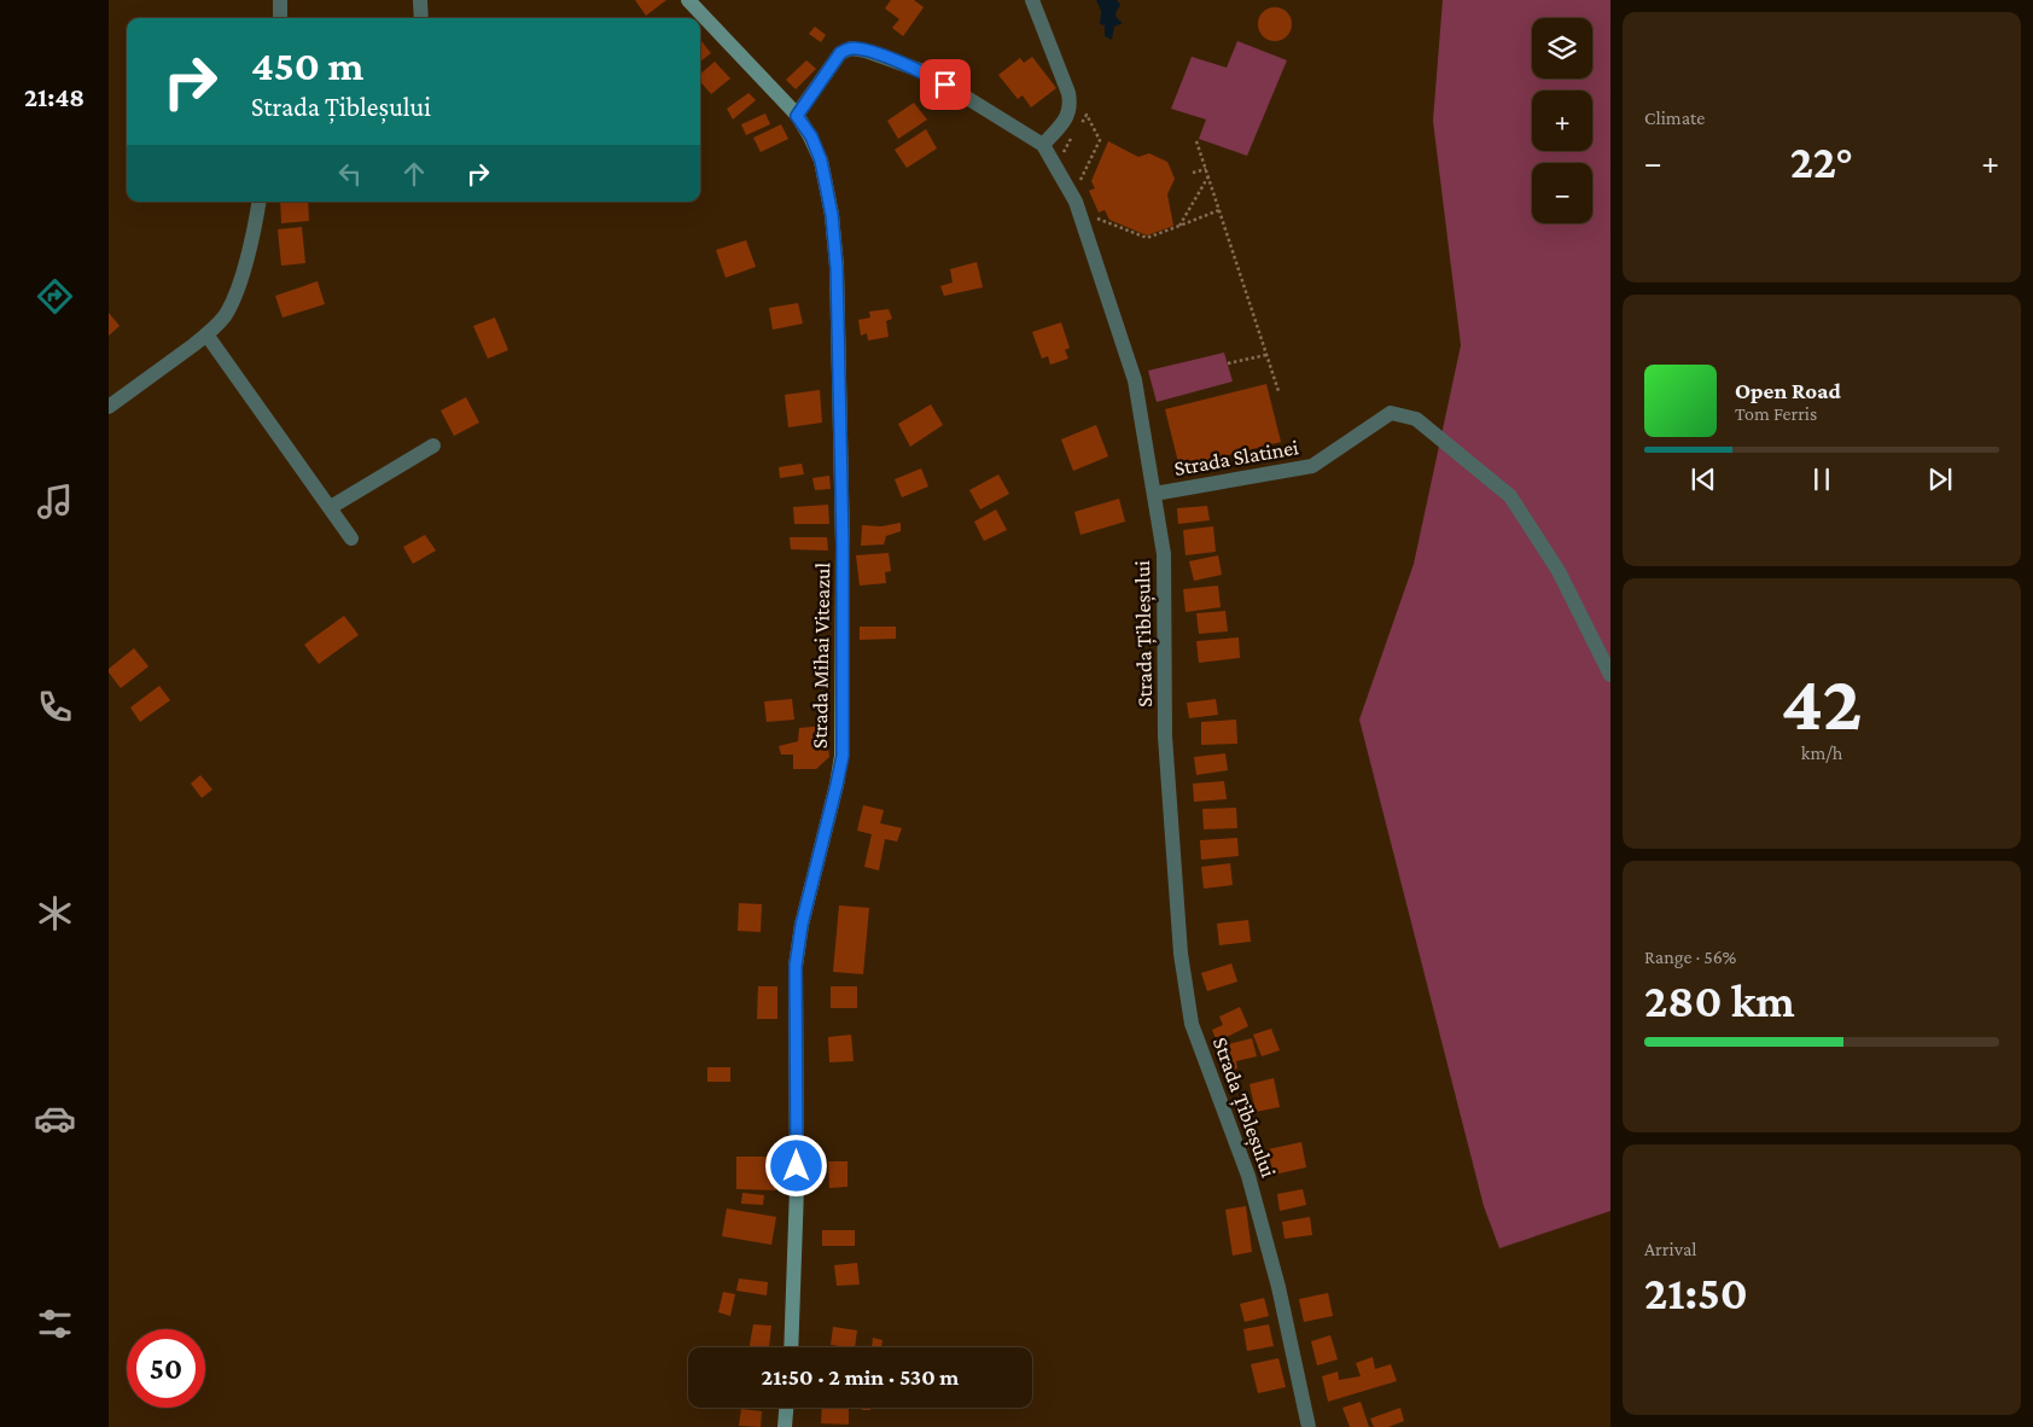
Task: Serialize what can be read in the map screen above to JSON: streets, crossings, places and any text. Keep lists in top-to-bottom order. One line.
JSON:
{"streets":{"main road":["Strada Mihai Viteazul"],"street":["Strada Slatinei","Strada Țibleșului"]},"crossings":[["Strada Slatinei","Strada Țibleșului"]],"page":{"tabs":"21:48","tile":["Climate",["42","km/h"],["Range · 56%","280 km"],["Arrival","21:50"]],"map_buttons":["+","−"],"turn":["450 m","Strada Țibleșului"],"heat":["−","22°","+"],"song":["Open Road","Tom Ferris"],"limit":"50","trip":"21:50 · 2 min · 530 m"}}
